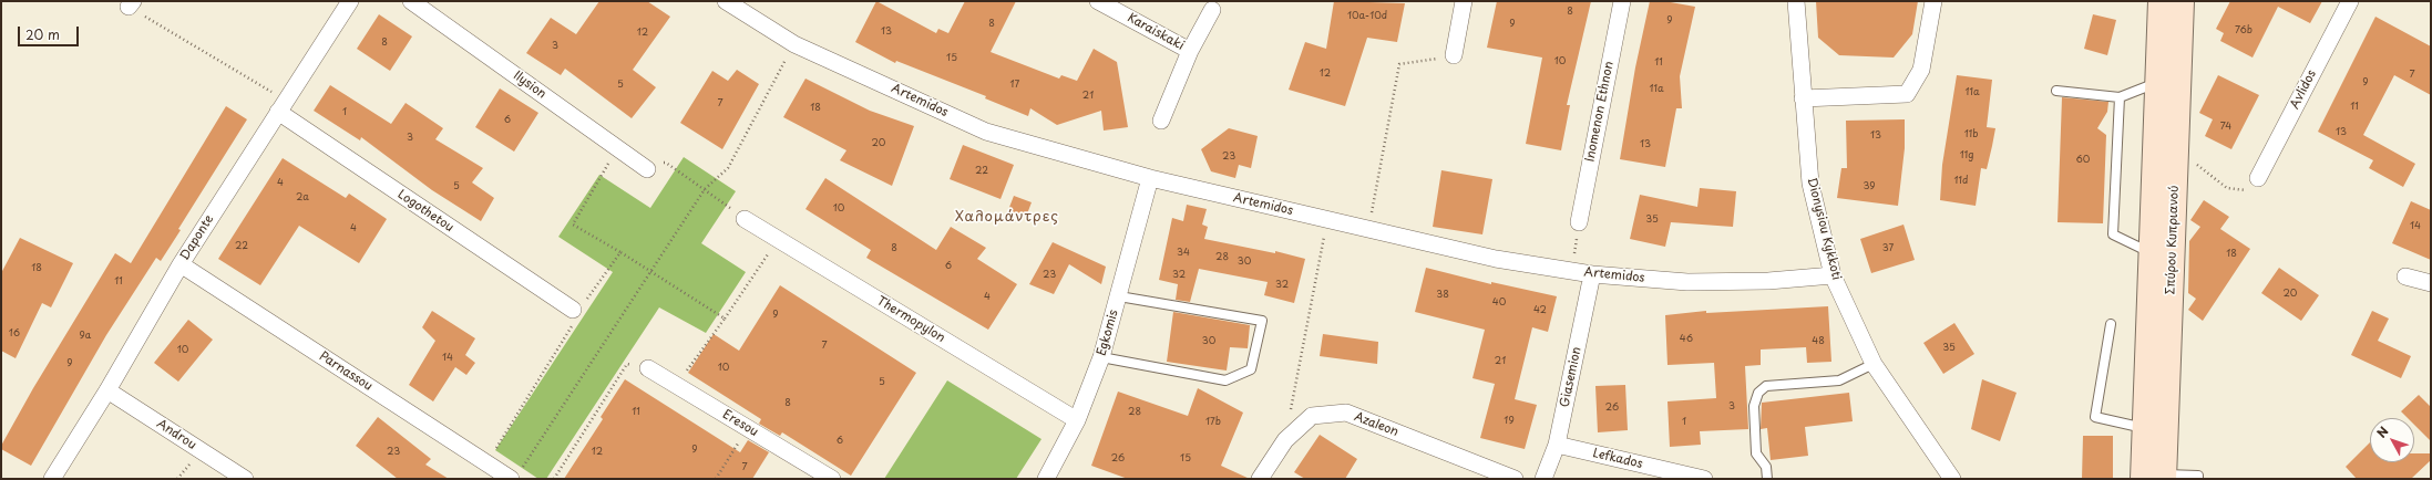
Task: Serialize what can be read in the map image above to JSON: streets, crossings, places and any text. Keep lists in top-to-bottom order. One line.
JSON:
{"streets":{"main road":["Σπύρου Κυπριανού"],"street":["Karaiskaki","Ilysion","Avlidos","Artemidos","Inomenon Ethnon","Logothetou","Dionysiou Kykkoti","Daponte","Thermopylon","Egkomis","Parnassou","Giasemion","Eresou","Azaleon","Androu","Lefkados"]},"crossings":[["Artemidos","Dionysiou Kykkoti"],["Artemidos","Egkomis"],["Artemidos","Giasemion"],["Logothetou","Daponte"],["Daponte","Parnassou"],["Daponte","Androu"],["Thermopylon","Egkomis"],["Giasemion","Lefkados"]],"districts":["Χαλομάντρες"],"house_numbers":["8","10a-10d","9","8","9","76b","13","12","8","3","15","10","11","12","7","9","5","17","11a","11a","21","7","11","18","1","6","74","13","11b","13","3","20","13","11g","23","60","22","11d","4","5","39","2a","10","35","14","4","22","8","37","34","18","28","30","6","18","23","32","11","32","20","38","4","40","42","9","16","9a","46","30","48","7","35","10","14","21","9","10","5","8","3","26","11","28","19","17b","1","6","9","23","12","26","15","7"],"scale_bar":"20 m","north":"top left"}
